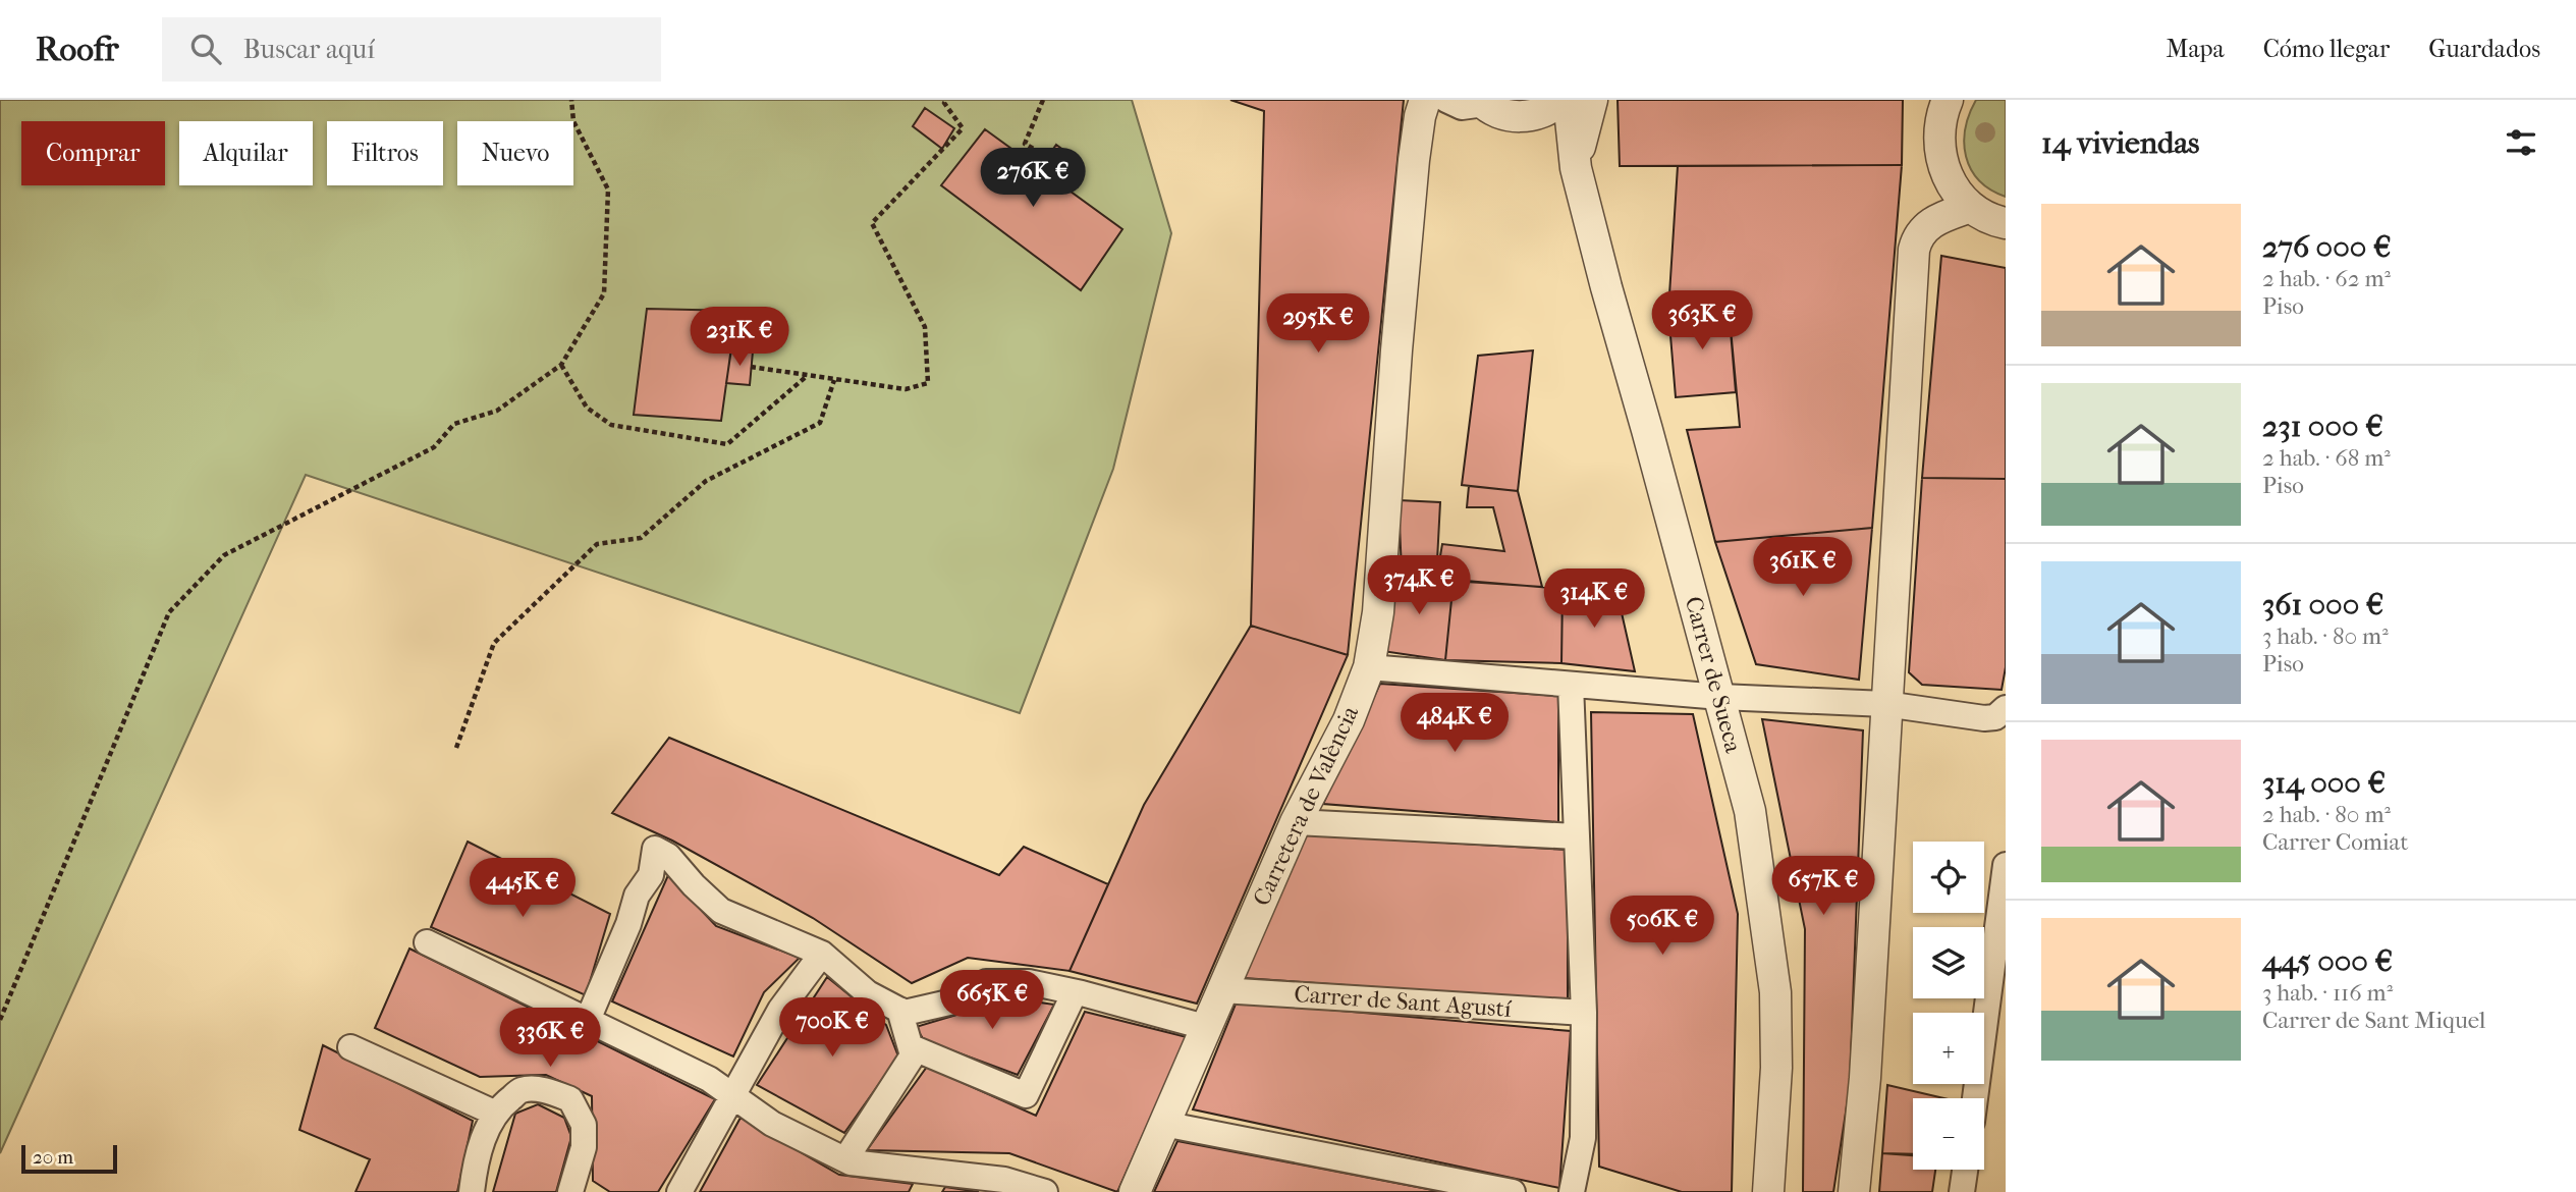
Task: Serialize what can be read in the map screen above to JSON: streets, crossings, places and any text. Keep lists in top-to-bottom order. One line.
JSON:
{"streets":{"street":["Carrer de Sueca","Carretera de València","Carrer de Sant Agustí"]},"crossings":[["Carretera de València","Carrer de Sant Agustí"]],"scale_bar":"20 m","page":{"header":"Roofr","search":"Buscar aquí","nav":["Mapa","Cómo llegar","Guardados"],"heading":"14 viviendas","chip":["Comprar","Alquilar","Filtros","Nuevo"],"price":["276K €","363K €","295K €","231K €","361K €","374K €","314K €","484K €","657K €","445K €","506K €","665K €","700K €","336K €"],"list":[{"name":"276 000 €","note":"2 hab. · 62 m² · Piso"},{"name":"231 000 €","note":"2 hab. · 68 m² · Piso"},{"name":"361 000 €","note":"3 hab. · 80 m² · Piso"},{"name":"314 000 €","note":"2 hab. · 80 m² · Carrer Comiat"},{"name":"445 000 €","note":"3 hab. · 116 m² · Carrer de Sant Miquel"}],"map_buttons":["+","−"],"scale":"20 m"}}
